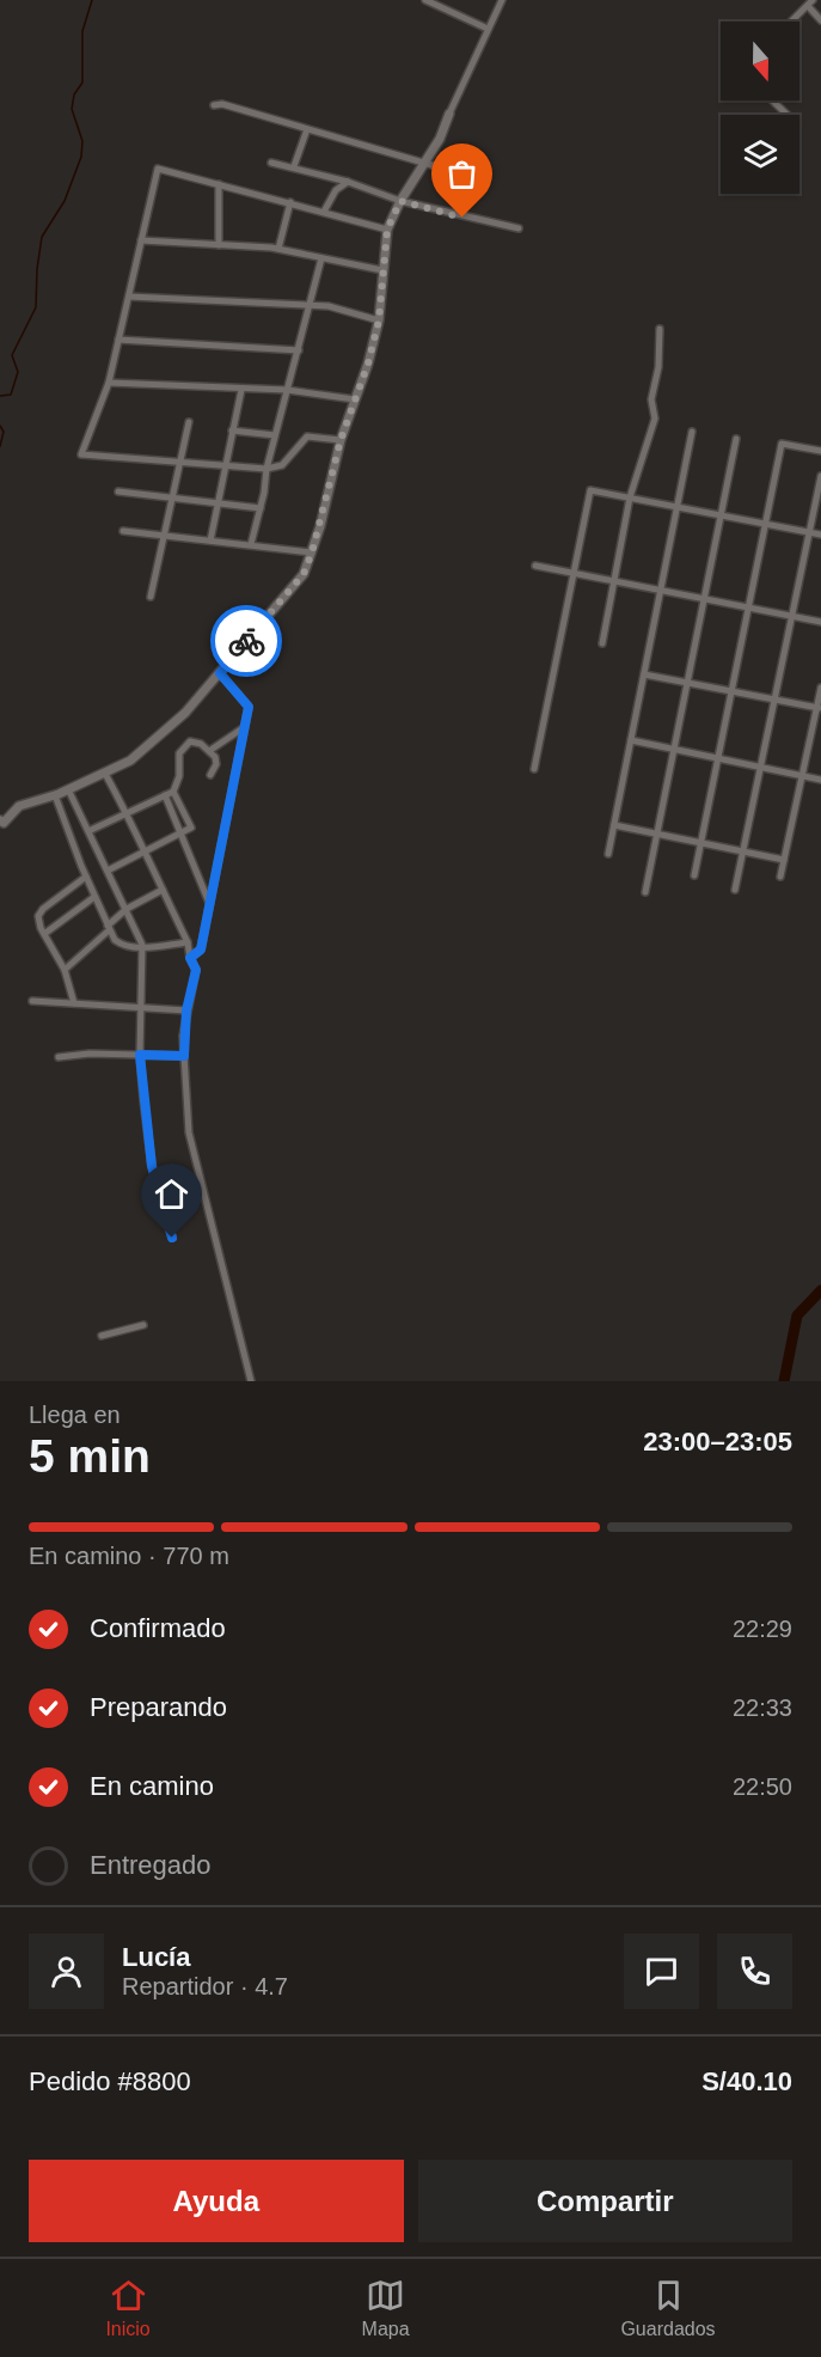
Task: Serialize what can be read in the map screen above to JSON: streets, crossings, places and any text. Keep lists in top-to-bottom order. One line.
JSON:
{"north":"bottom","page":{"heading":["5 min","Llega en","23:00–23:05"],"panel":["Lucía","Repartidor · 4.7","Pedido #8800","S/40.10"],"bar":"En camino · 770 m","list":[["Confirmado","22:29"],["Preparando","22:33"],["En camino","22:50"],"Entregado"],"buttons":["Ayuda","Compartir"],"tabs":["Inicio","Mapa","Guardados"]}}
